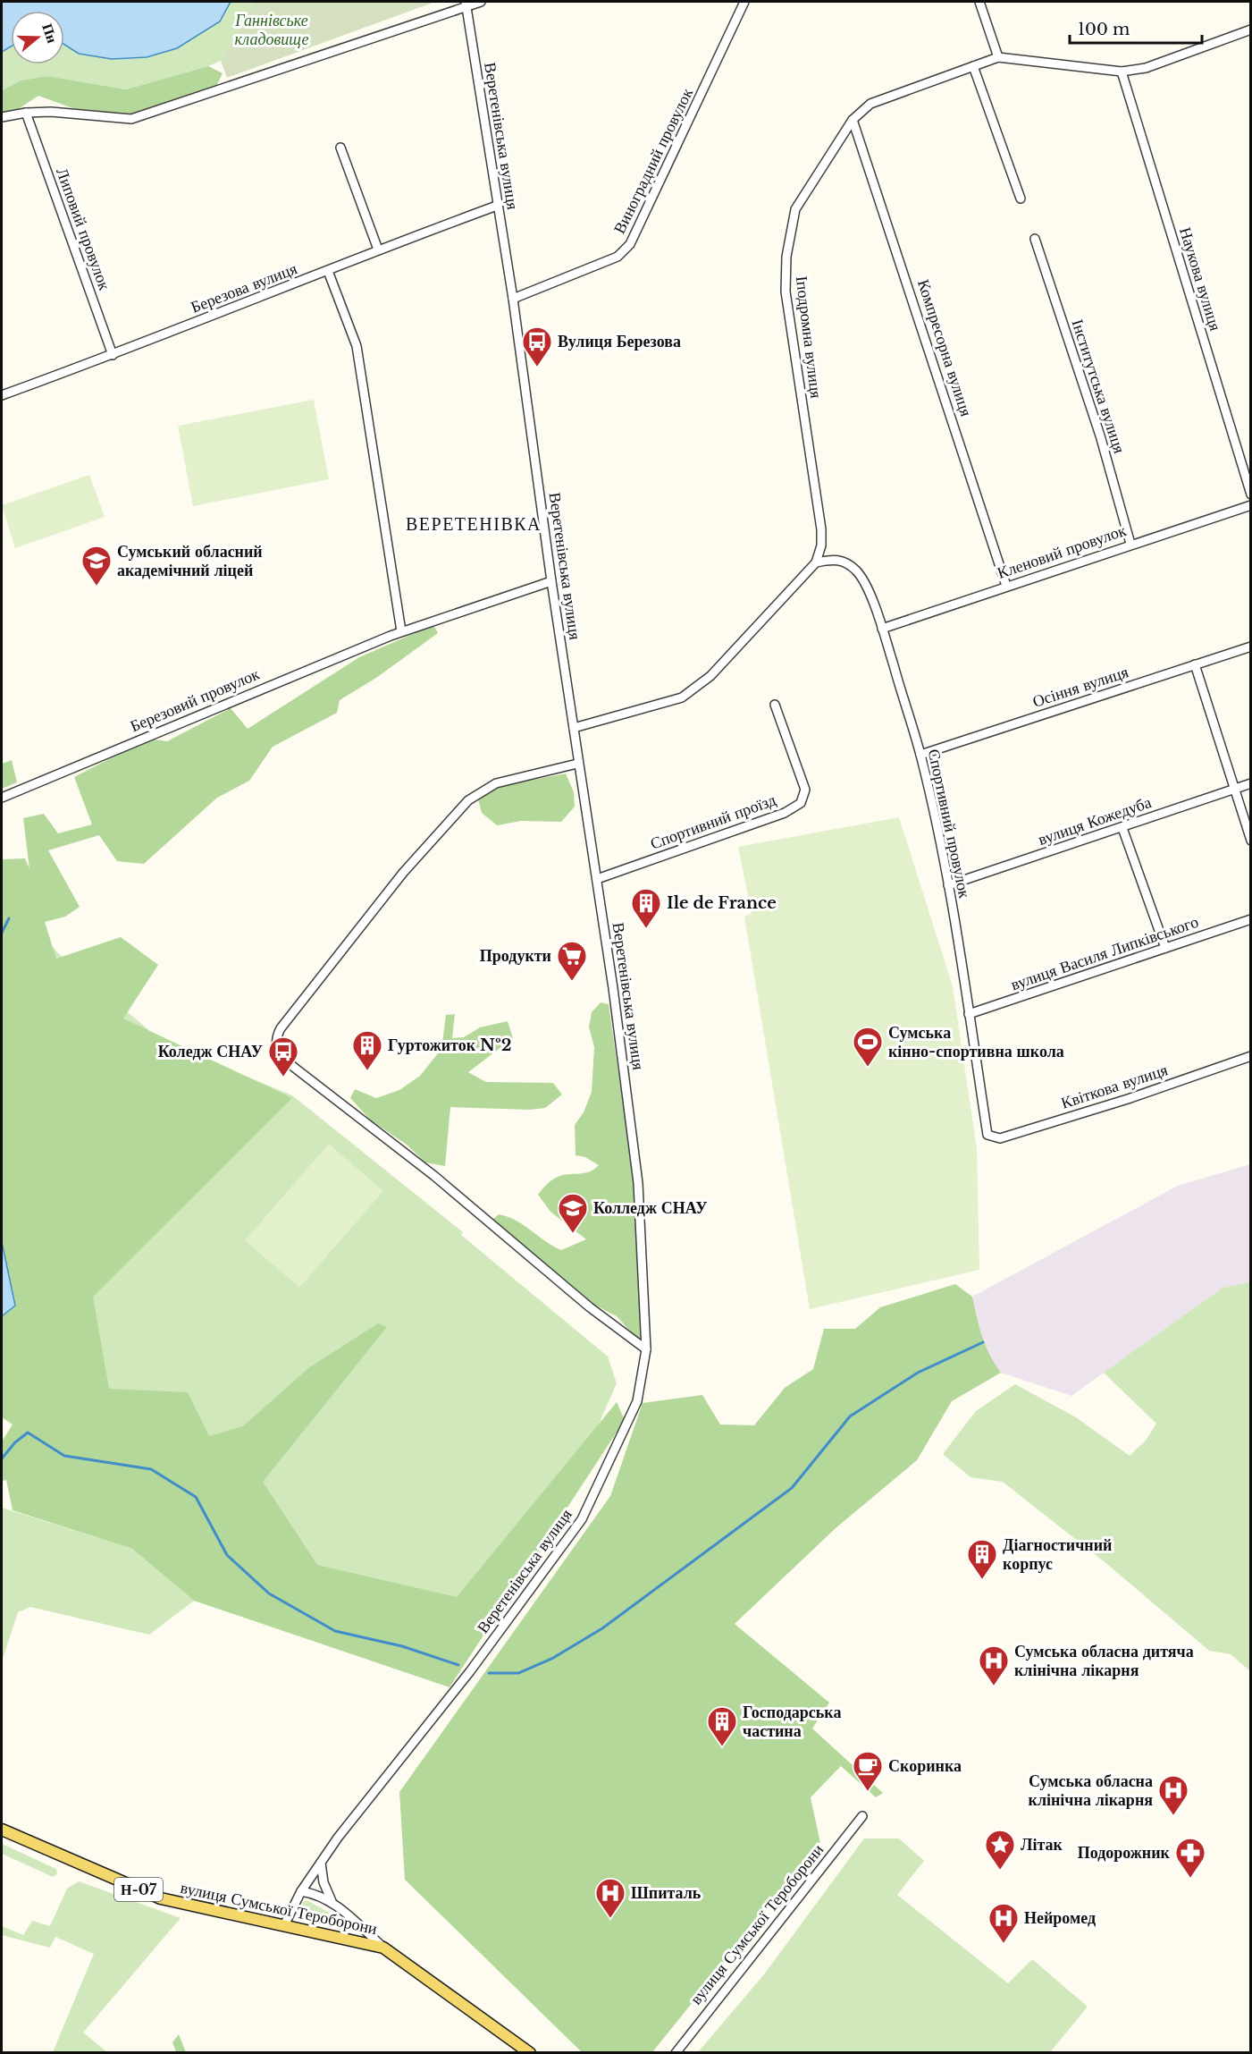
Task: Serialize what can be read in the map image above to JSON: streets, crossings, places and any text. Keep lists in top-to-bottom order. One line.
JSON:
{"streets":{"main road":["Н-07","вулиця Сумської Тероборони"],"street":["Веретенівська вулиця","Виноградний провулок","Липовий провулок","Наукова вулиця","Березова вулиця","Іподромна вулиця","Компресорна вулиця","Інститутська вулиця","Кленовий провулок","Осіння вулиця","Березовий провулок","вулиця Кожедуба","Спортивний проїзд","Спортивний провулок","вулиця Василя Липківського","Квіткова вулиця"]},"crossings":[["Веретенівська вулиця","Виноградний провулок"],["Веретенівська вулиця","Березова вулиця"],["Веретенівська вулиця","Березовий провулок"],["Веретенівська вулиця","Спортивний проїзд"],["Веретенівська вулиця","вулиця Сумської Тероборони"],["Липовий провулок","Березова вулиця"],["Наукова вулиця","Іподромна вулиця"],["Іподромна вулиця","Компресорна вулиця"],["Іподромна вулиця","Спортивний провулок"],["Компресорна вулиця","Кленовий провулок"],["Інститутська вулиця","Кленовий провулок"],["Кленовий провулок","Спортивний провулок"],["Осіння вулиця","Спортивний провулок"],["вулиця Кожедуба","Спортивний провулок"],["Спортивний провулок","вулиця Василя Липківського"],["Спортивний провулок","Квіткова вулиця"]],"districts":["ВЕРЕТЕНІВКА"],"parks":["Ганнівське кладовище"],"places":{"bus stop":["Вулиця Березова","Коледж СНАУ"],"school or university":["Сумський обласний академічний ліцей","Колледж СНАУ"],"building":["Ile de France","Гуртожиток №2","Діагностичний корпус","Господарська частина"],"supermarket":["Продукти"],"sports":["Сумська кінно-спортивна школа"],"hospital":["Сумська обласна дитяча клінічна лікарня","Сумська обласна клінічна лікарня","Шпиталь","Нейромед"],"cafe":["Скоринка"],"place":["Літак"],"pharmacy":["Подорожник"]},"scale_bar":"100 m","north":"right"}
